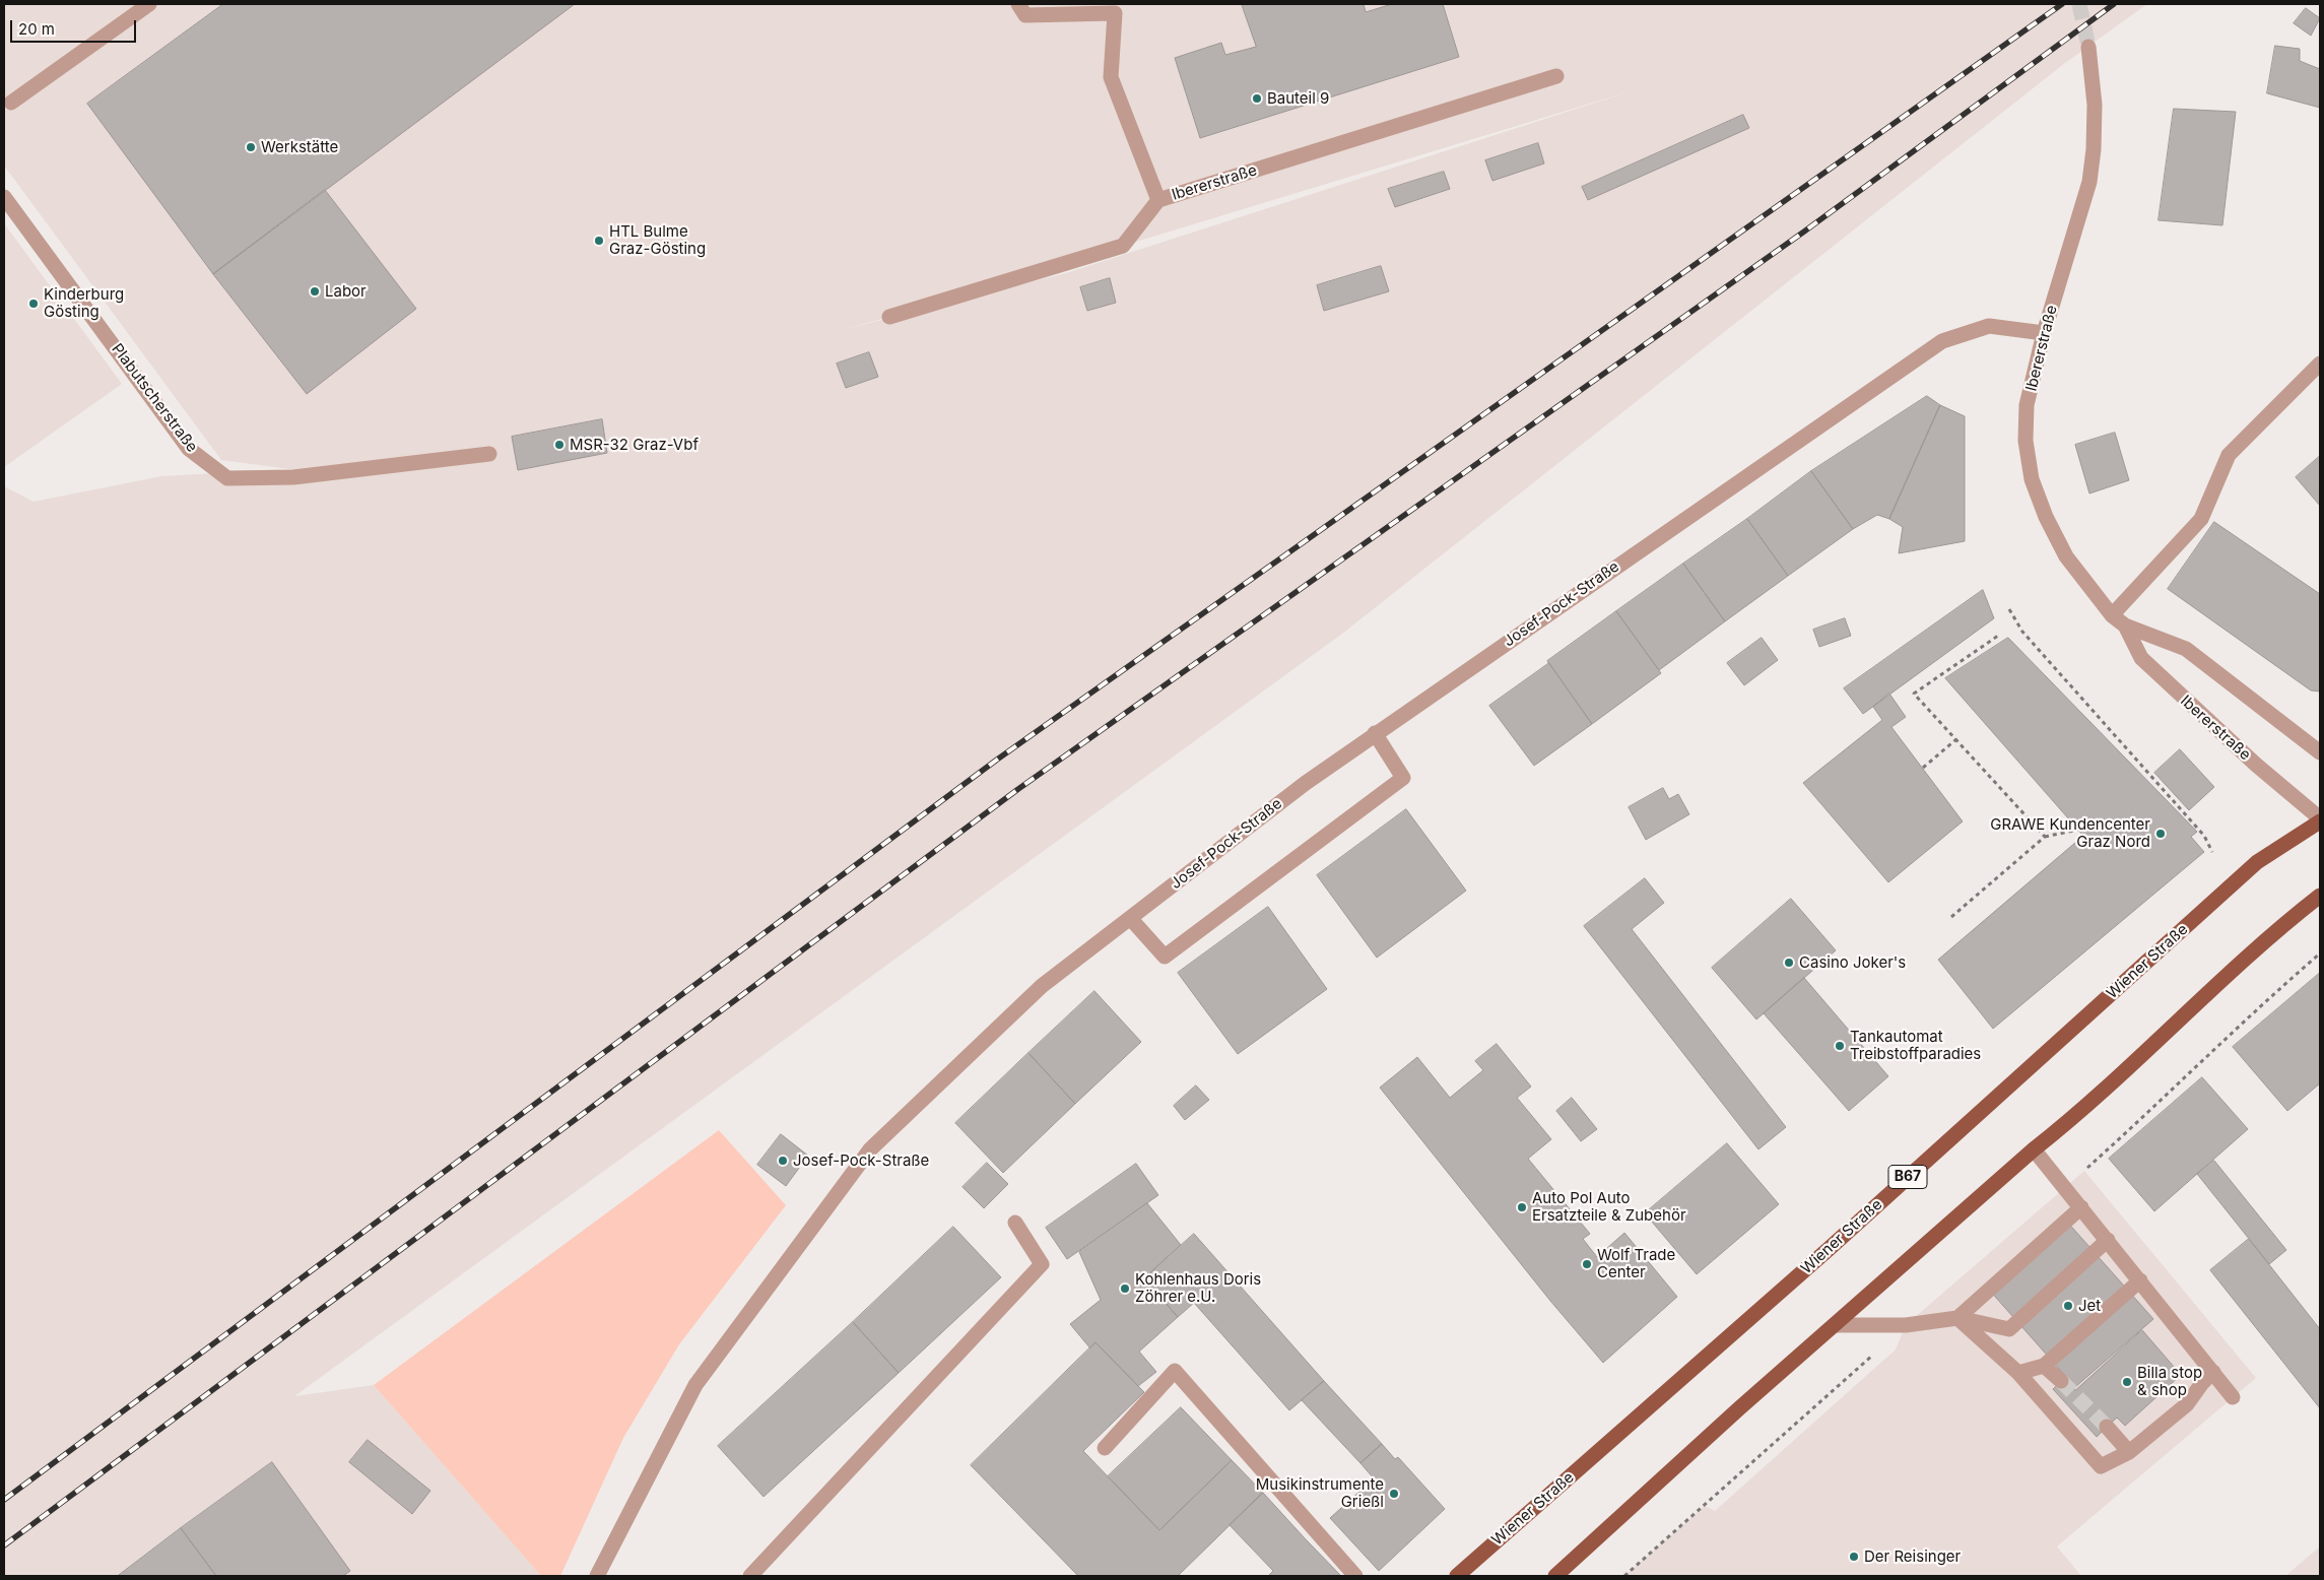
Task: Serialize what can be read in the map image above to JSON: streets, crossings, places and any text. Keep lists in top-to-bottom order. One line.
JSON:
{"streets":{"main road":["Wiener Straße","B67"],"street":["Ibererstraße","Plabutscherstraße","Josef-Pock-Straße"]},"crossings":[["Ibererstraße","Josef-Pock-Straße"],["Ibererstraße","Wiener Straße"]],"places":["Bauteil 9","Werkstätte","HTL Bulme Graz-Gösting","Labor","Kinderburg Gösting","MSR-32 Graz-Vbf","GRAWE Kundencenter Graz Nord","Casino Joker's","Tankautomat Treibstoffparadies","Josef-Pock-Straße","Auto Pol Auto Ersatzteile & Zubehör","Wolf Trade Center","Kohlenhaus Doris Zöhrer e.U.","Jet","Billa stop & shop","Musikinstrumente Grießl","Der Reisinger"],"scale_bar":"20 m"}
